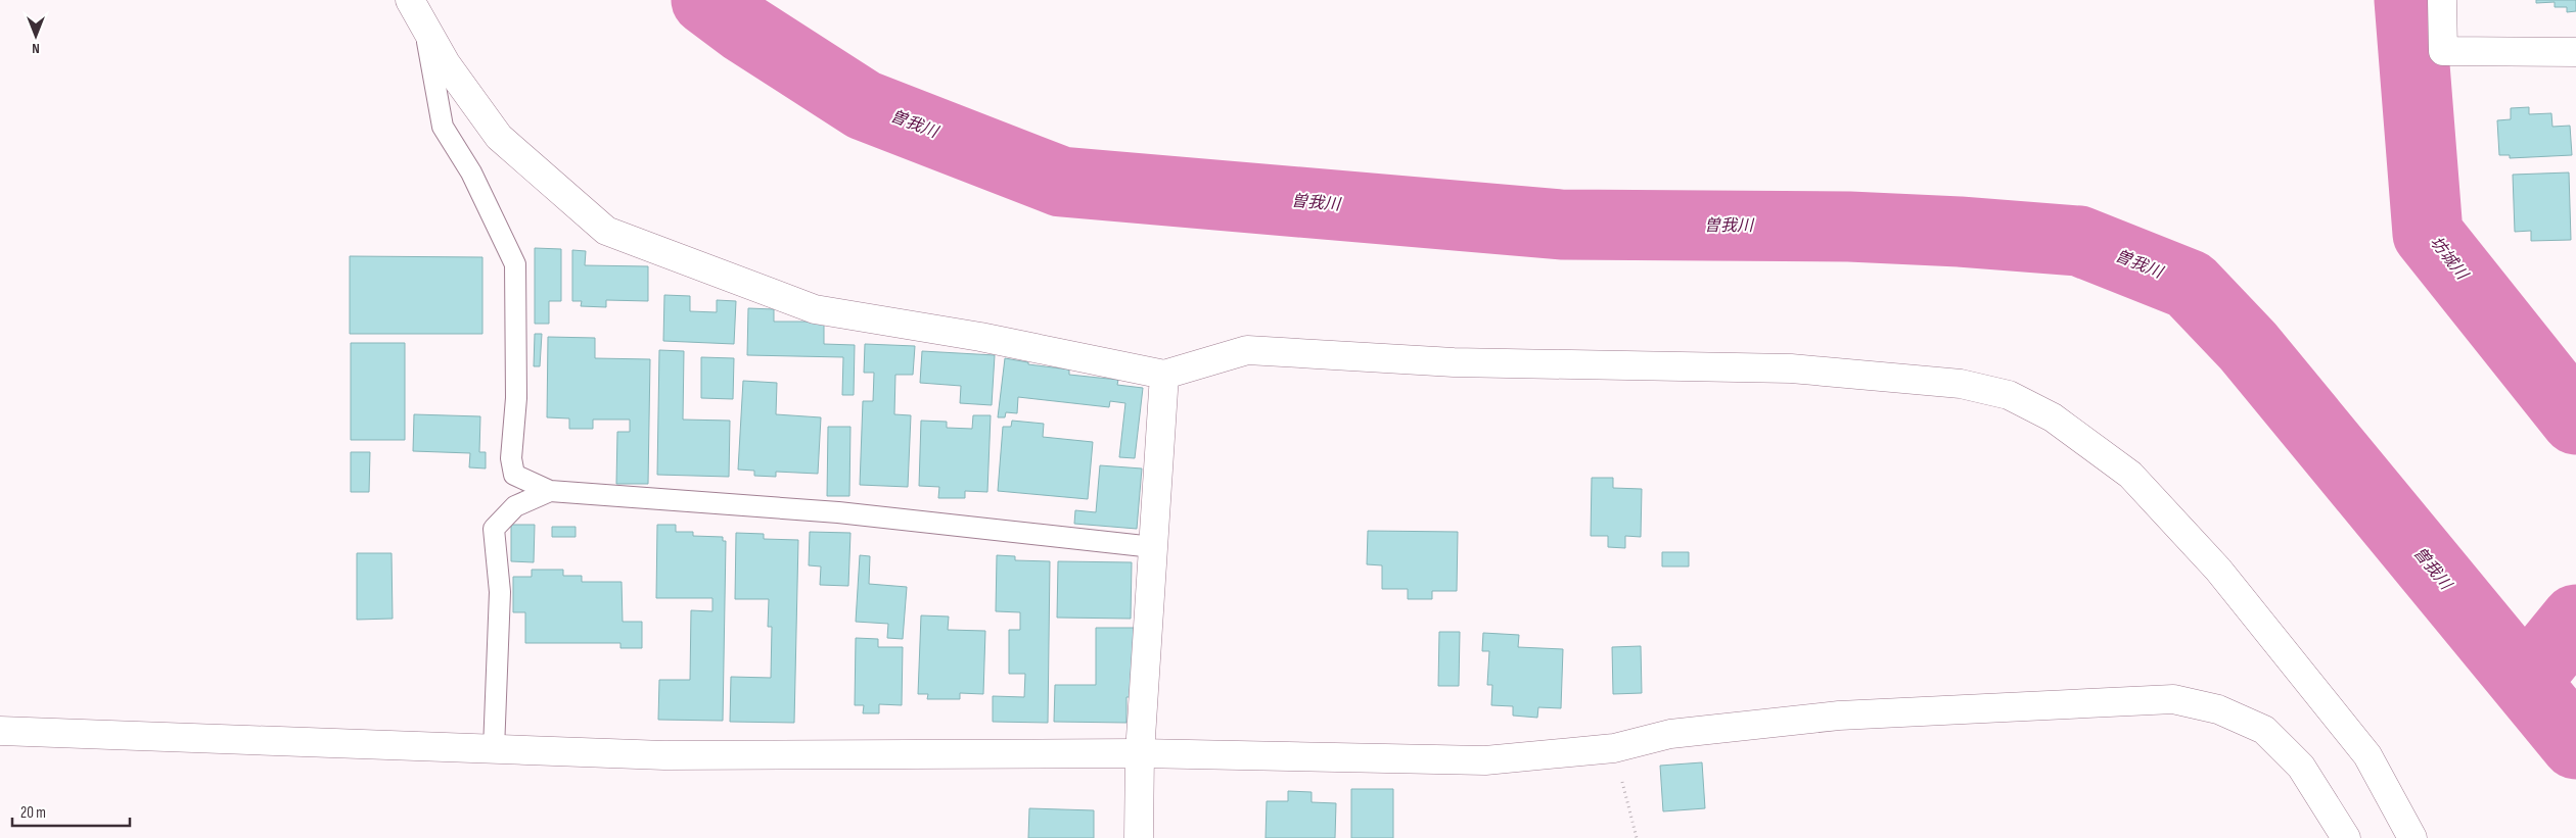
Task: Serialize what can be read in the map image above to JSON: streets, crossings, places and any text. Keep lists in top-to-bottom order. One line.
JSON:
{"water":["曽我川","坊城川"],"scale_bar":"20 m","north":"bottom"}
